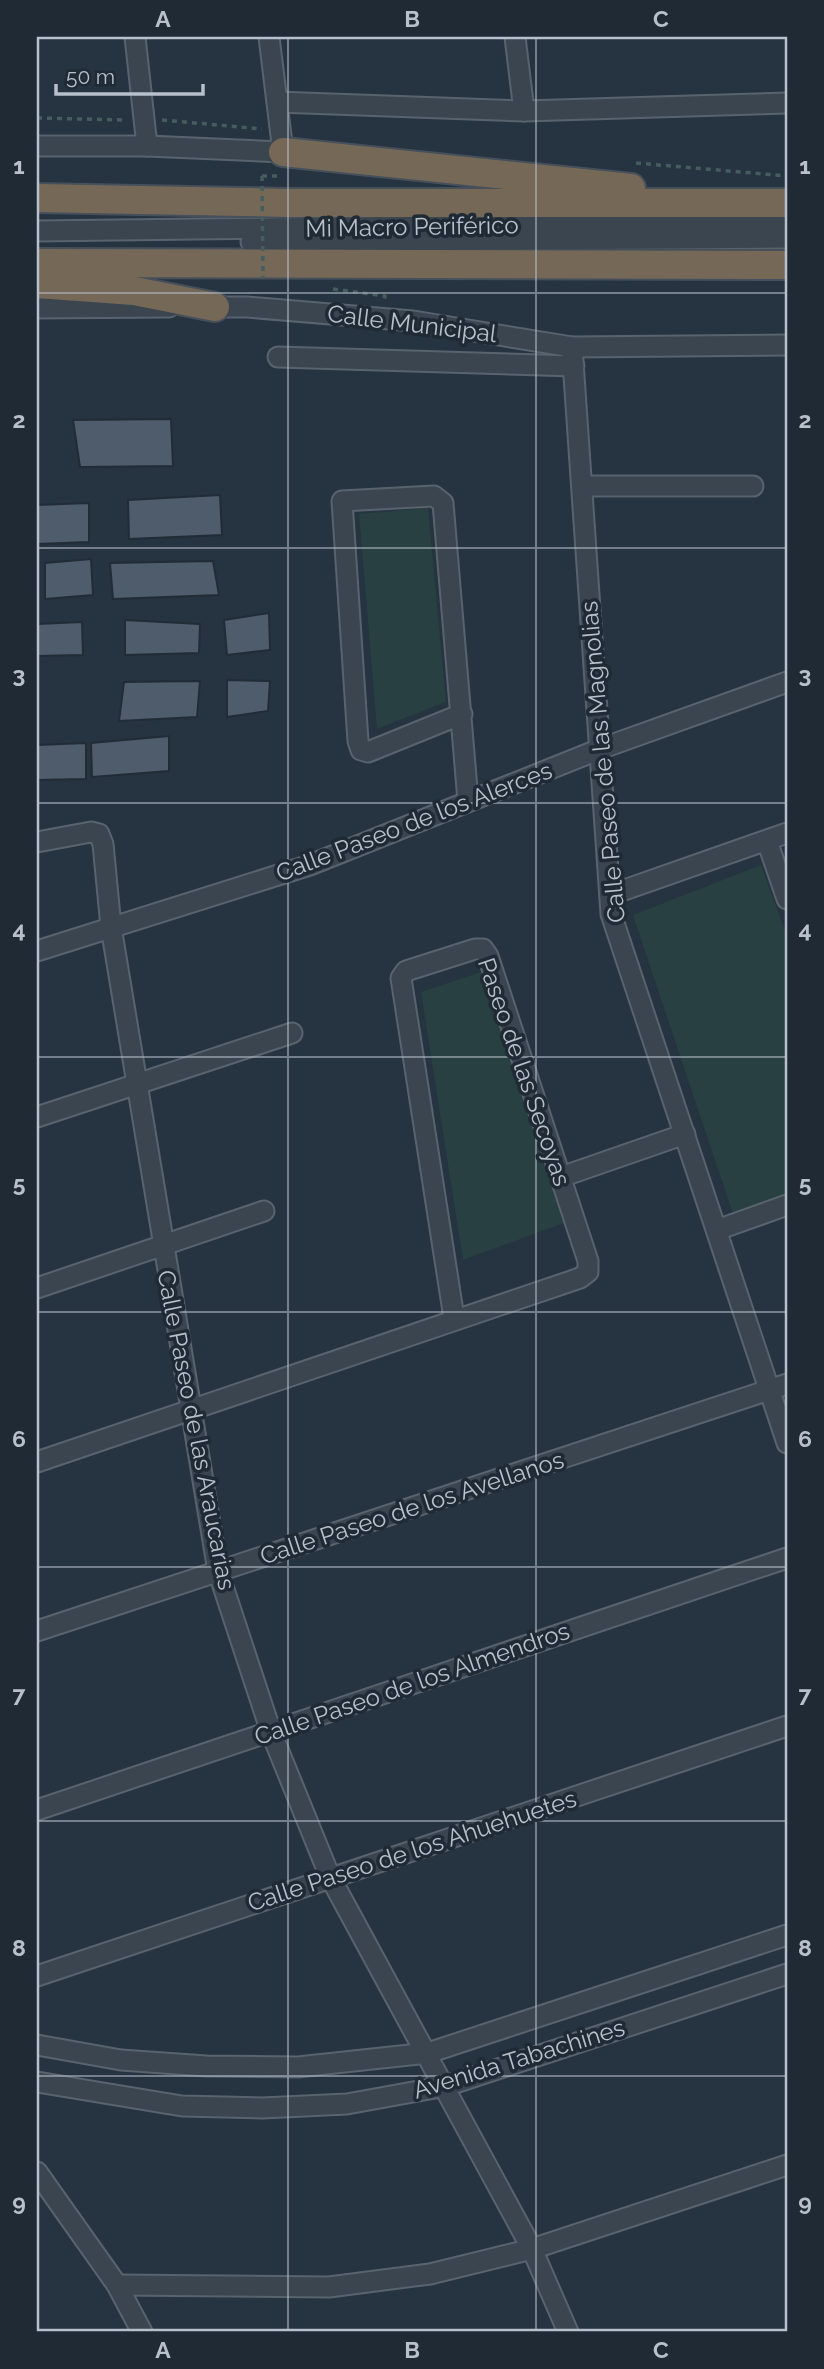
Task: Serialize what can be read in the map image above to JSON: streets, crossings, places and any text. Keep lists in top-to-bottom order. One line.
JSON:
{"streets":{"street":["Mi Macro Periférico","Calle Municipal","Calle Paseo de las Magnolias","Calle Paseo de los Alerces","Paseo de las Secoyas","Calle Paseo de las Araucarias","Calle Paseo de los Avellanos","Calle Paseo de los Almendros","Calle Paseo de los Ahuehuetes","Avenida Tabachines"]},"crossings":[["Calle Municipal","Calle Paseo de las Magnolias"],["Calle Paseo de las Magnolias","Calle Paseo de los Alerces"],["Calle Paseo de las Magnolias","Calle Paseo de los Avellanos"],["Calle Paseo de los Alerces","Calle Paseo de las Araucarias"],["Paseo de las Secoyas","Calle Paseo de las Araucarias"],["Calle Paseo de las Araucarias","Calle Paseo de los Avellanos"],["Calle Paseo de las Araucarias","Calle Paseo de los Almendros"],["Calle Paseo de las Araucarias","Calle Paseo de los Ahuehuetes"],["Calle Paseo de las Araucarias","Avenida Tabachines"]],"scale_bar":"50 m","grid":{"columns":["A","B","C"],"rows":["1","2","3","4","5","6","7","8","9"]}}
